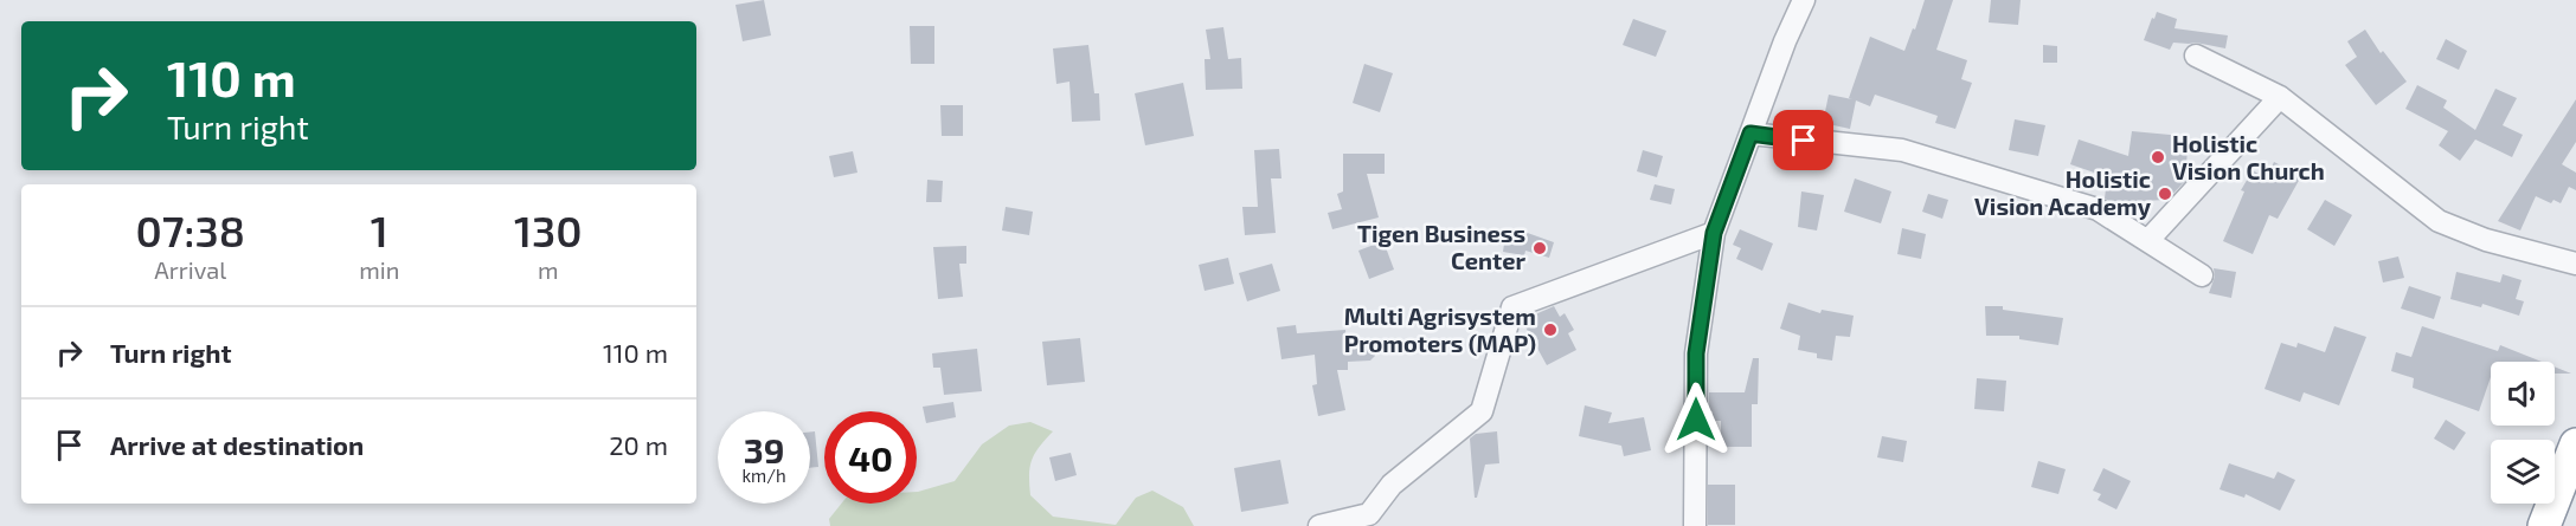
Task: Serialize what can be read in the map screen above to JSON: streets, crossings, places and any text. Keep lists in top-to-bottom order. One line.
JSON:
{"places":["Holistic Vision Church","Holistic Vision Academy","Tigen Business Center","Multi Agrisystem Promoters (MAP)"],"page":{"turn":["110 m","Turn right"],"eta":["07:38","Arrival","1","min","130","m"],"list":[{"name":"Turn right","value":"110 m"},{"name":"Arrive at destination","value":"20 m"}],"speed":"39 km/h","limit":"40"}}
